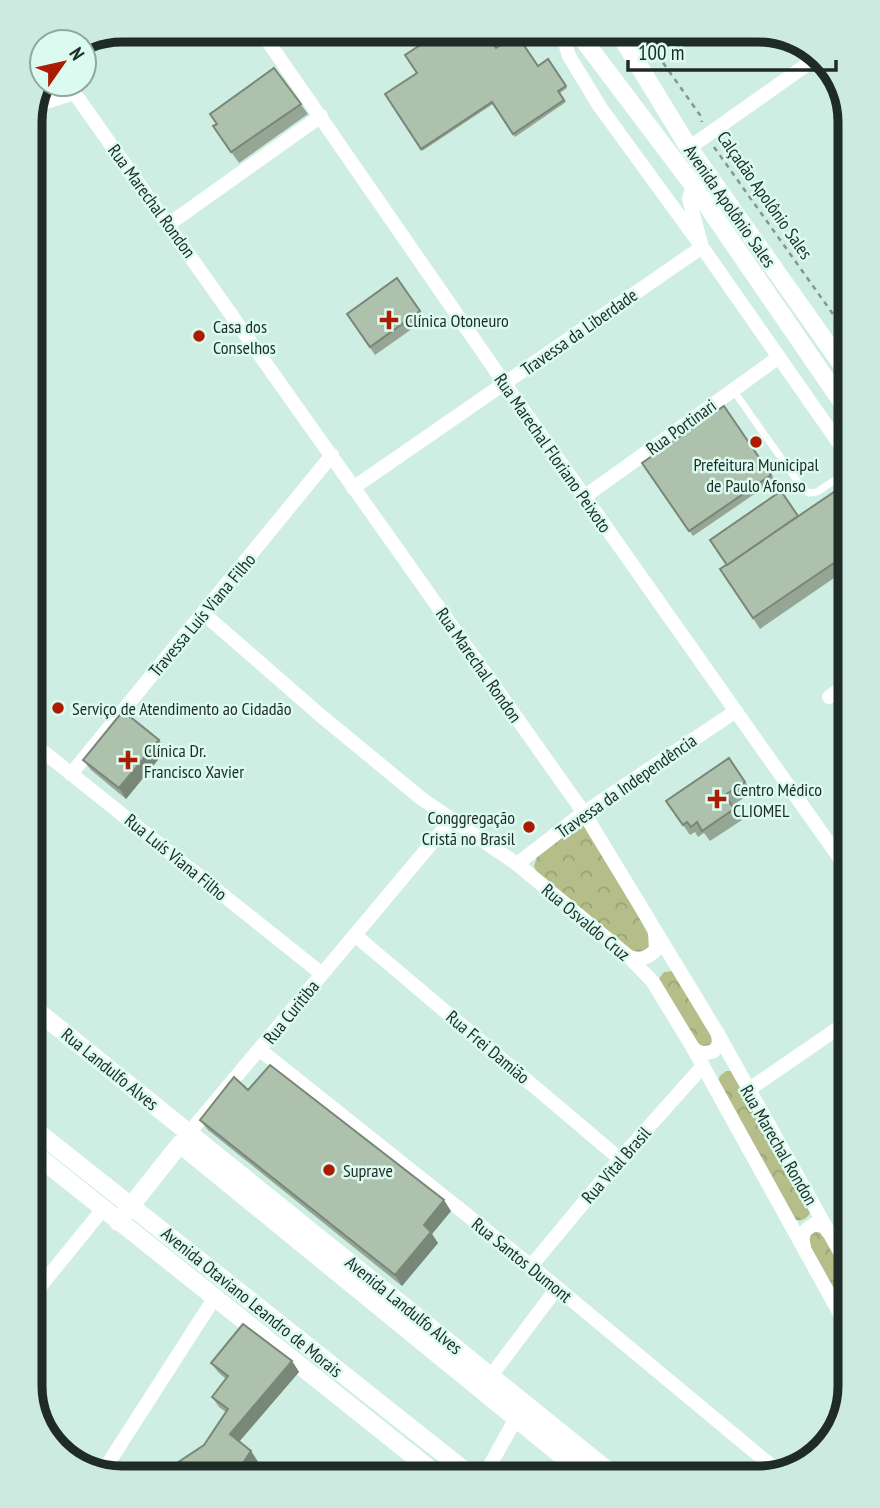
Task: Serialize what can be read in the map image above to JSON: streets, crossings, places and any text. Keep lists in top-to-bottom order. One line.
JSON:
{"streets":{"street":["Rua Marechal Rondon","Avenida Apolônio Sales","Travessa da Liberdade","Rua Portinari","Rua Marechal Floriano Peixoto","Travessa Luís Viana Filho","Travessa da Independência","Rua Luís Viana Filho","Rua Osvaldo Cruz","Rua Curitiba","Rua Frei Damião","Rua Landulfo Alves","Rua Vital Brasil","Rua Santos Dumont","Avenida Otaviano Leandro de Morais","Avenida Landulfo Alves"],"path":["Calçadão Apolônio Sales"]},"crossings":[["Rua Marechal Rondon","Travessa da Liberdade"],["Rua Marechal Rondon","Travessa Luís Viana Filho"],["Rua Marechal Rondon","Travessa da Independência"],["Avenida Apolônio Sales","Travessa da Liberdade"],["Avenida Apolônio Sales","Rua Portinari"],["Travessa da Liberdade","Rua Marechal Floriano Peixoto"],["Rua Portinari","Rua Marechal Floriano Peixoto"],["Rua Marechal Floriano Peixoto","Travessa da Independência"],["Travessa Luís Viana Filho","Rua Luís Viana Filho"],["Travessa Luís Viana Filho","Rua Osvaldo Cruz"],["Travessa da Independência","Rua Osvaldo Cruz"],["Rua Luís Viana Filho","Rua Curitiba"],["Rua Osvaldo Cruz","Rua Curitiba"],["Rua Osvaldo Cruz","Rua Vital Brasil"],["Rua Curitiba","Rua Frei Damião"],["Rua Curitiba","Rua Landulfo Alves"],["Rua Curitiba","Rua Santos Dumont"],["Rua Curitiba","Avenida Otaviano Leandro de Morais"],["Rua Curitiba","Avenida Landulfo Alves"],["Rua Frei Damião","Rua Vital Brasil"],["Rua Landulfo Alves","Avenida Landulfo Alves"],["Rua Vital Brasil","Rua Santos Dumont"]],"places":{"health":["Clínica Otoneuro","Clínica Dr. Francisco Xavier","Centro Médico CLIOMEL"],"other":["Casa dos Conselhos","Prefeitura Municipal de Paulo Afonso","Serviço de Atendimento ao Cidadão","Conggregação Cristã no Brasil","Suprave"]},"scale_bar":"100 m","north":"top right"}
